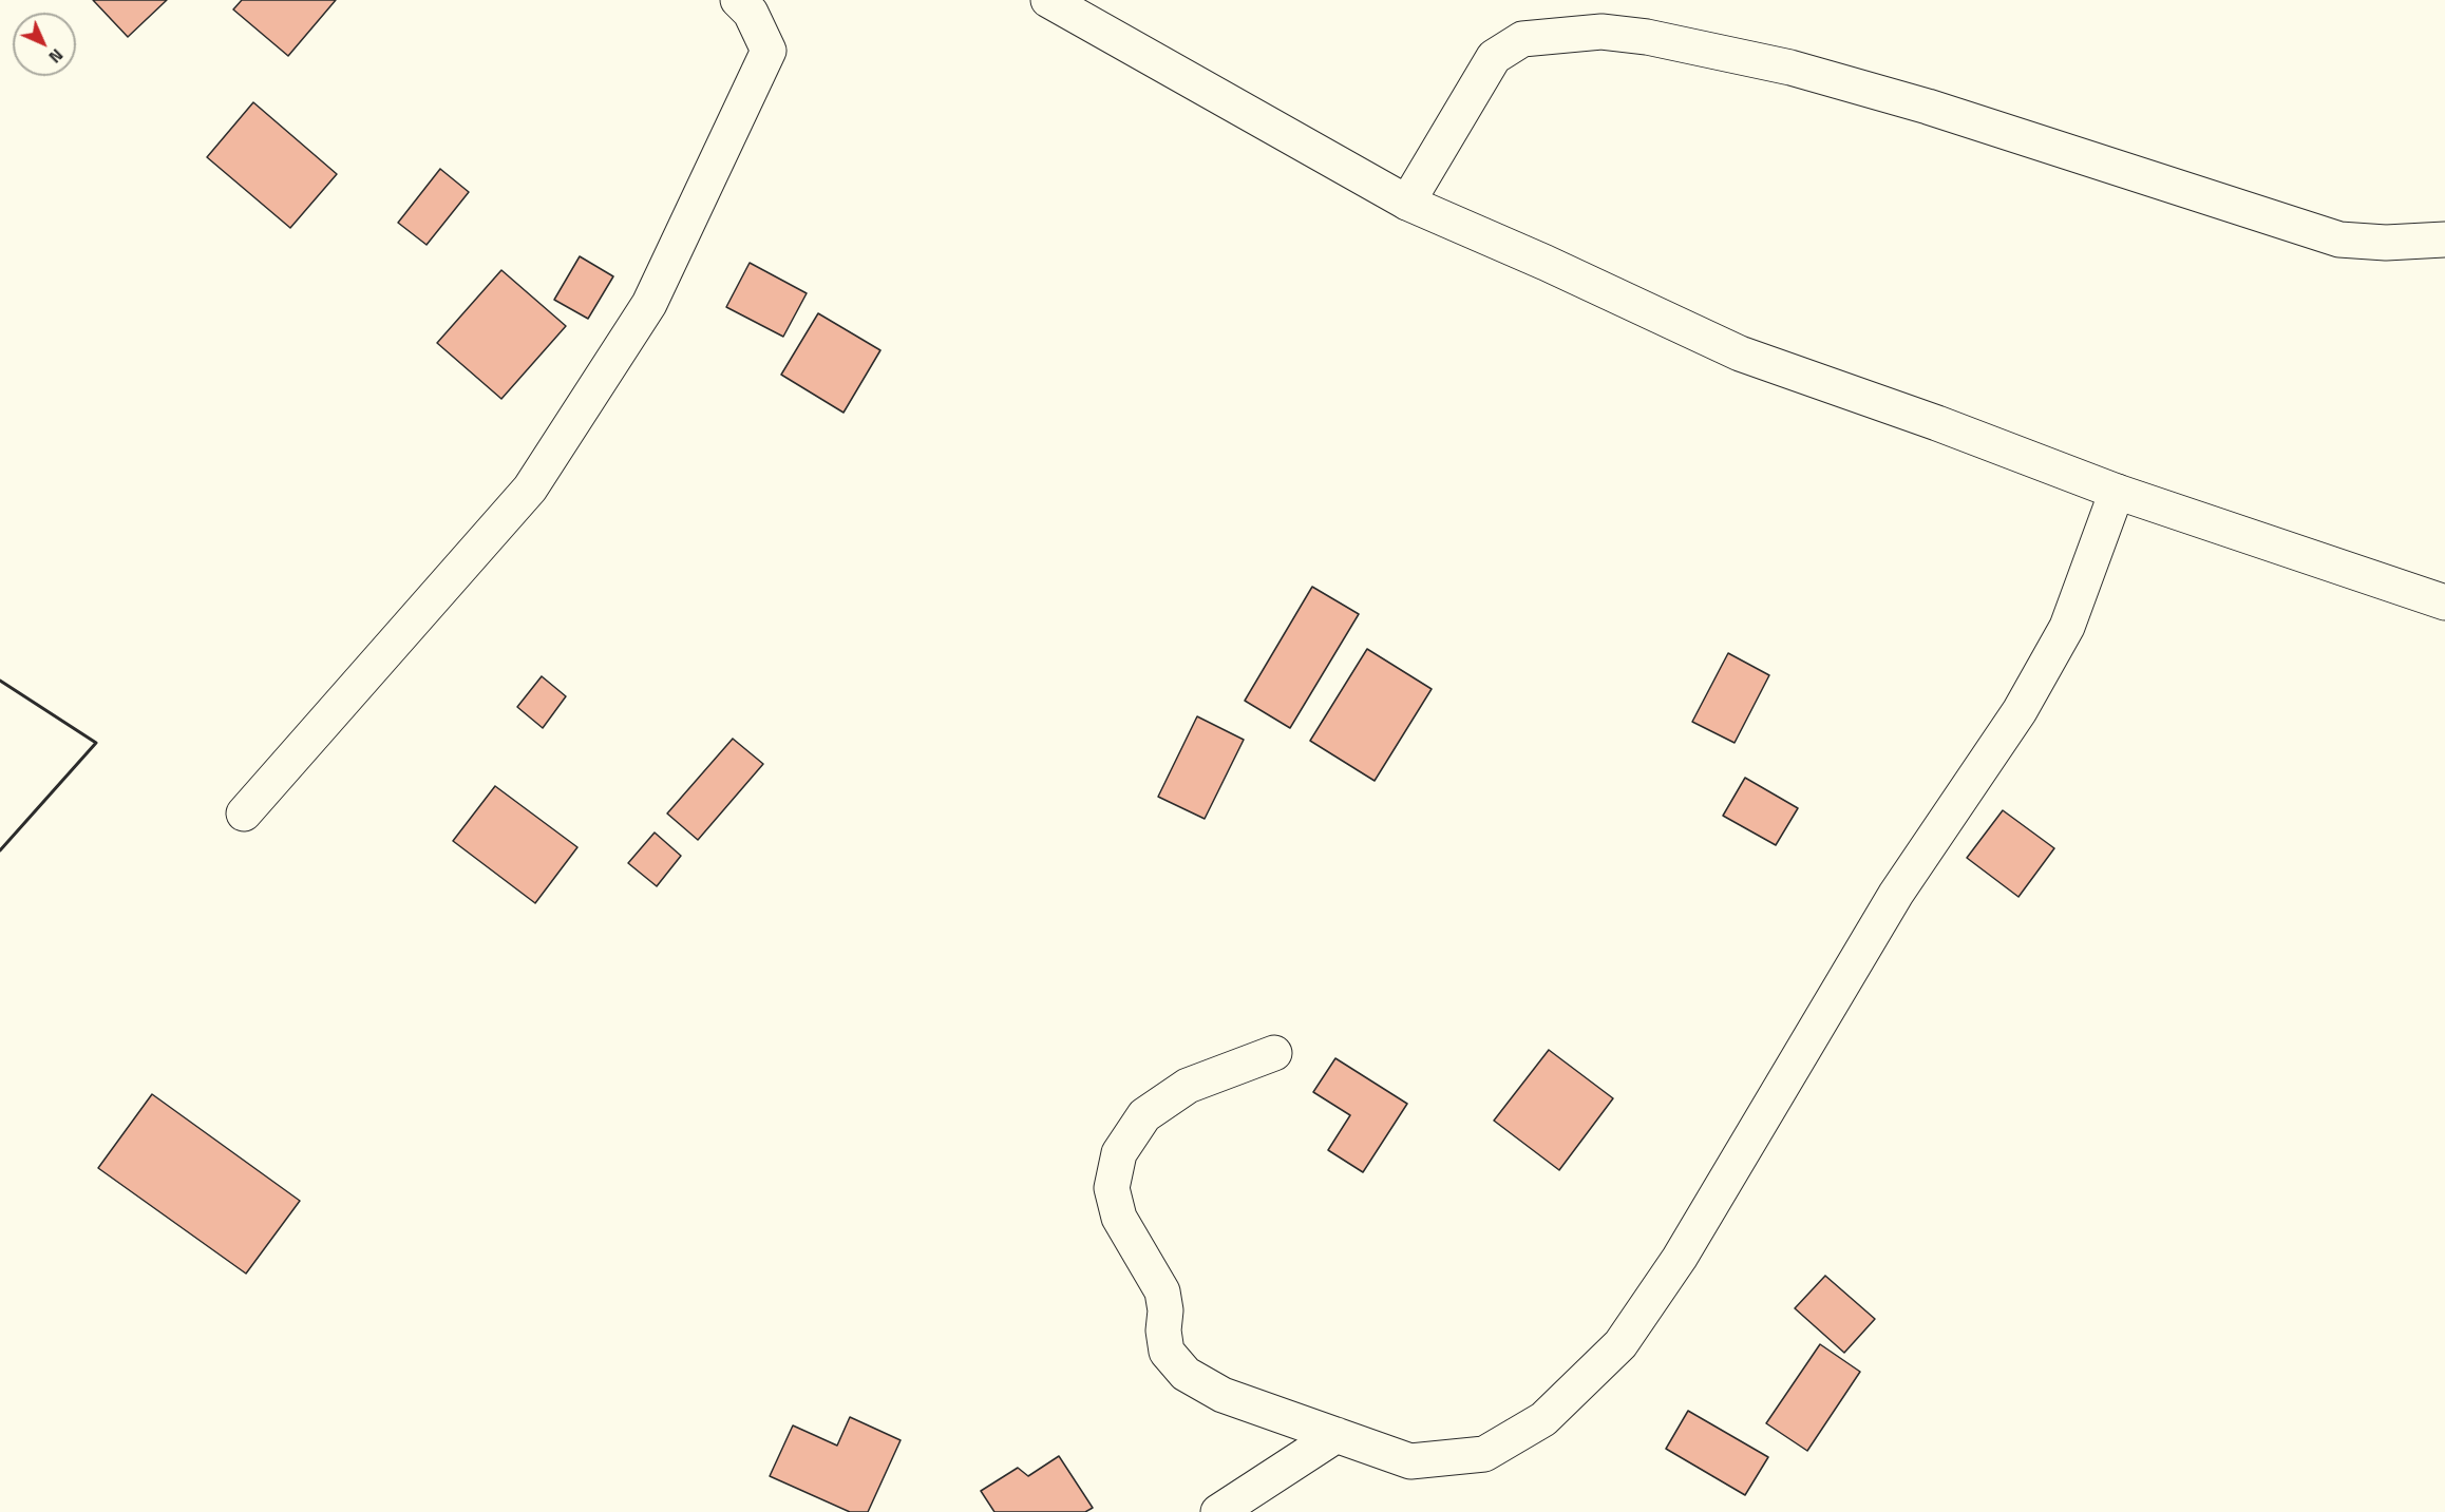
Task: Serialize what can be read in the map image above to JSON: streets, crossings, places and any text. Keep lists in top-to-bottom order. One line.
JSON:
{"north":"bottom right"}
